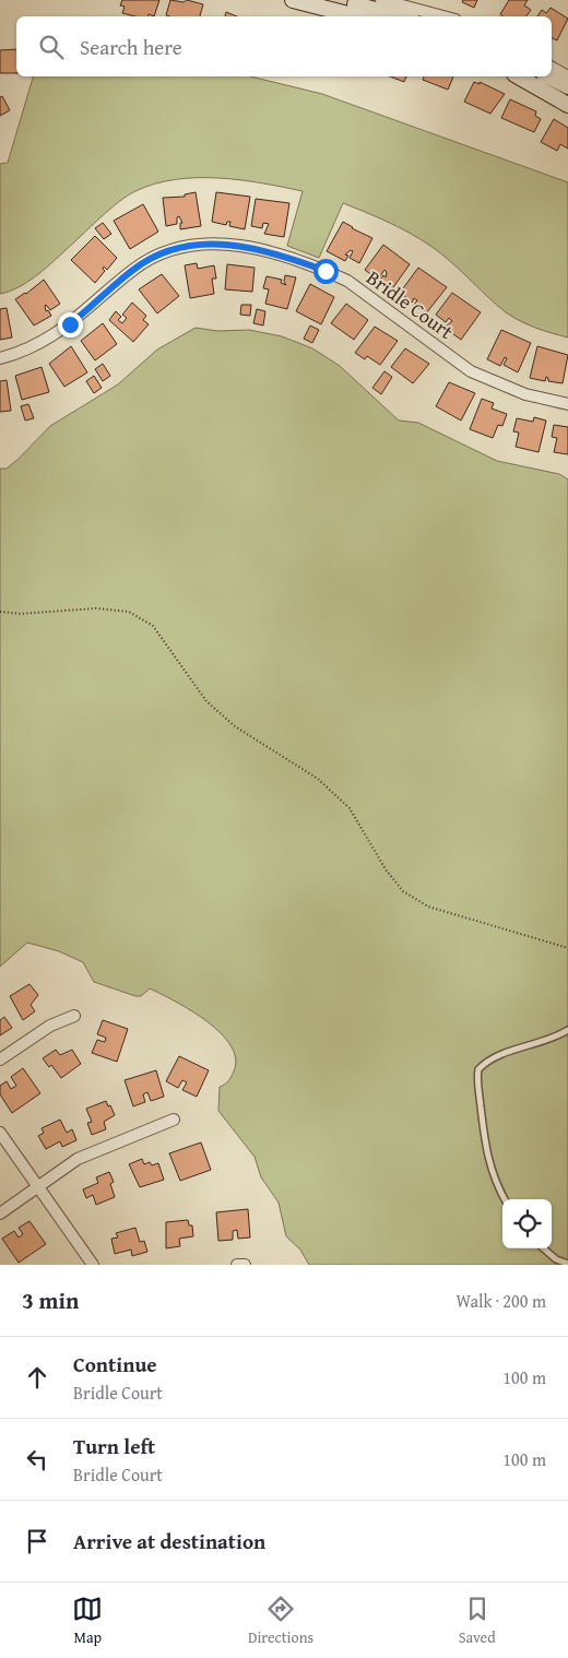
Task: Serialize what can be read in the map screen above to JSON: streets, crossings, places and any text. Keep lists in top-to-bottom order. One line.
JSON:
{"streets":{"street":["Bridle Court"]},"page":{"search":"Search here","heading":["3 min","Walk · 200 m"],"list":[["Continue","Bridle Court","100 m"],["Turn left","Bridle Court","100 m"],"Arrive at destination"],"nav":["Map","Directions","Saved"]}}
